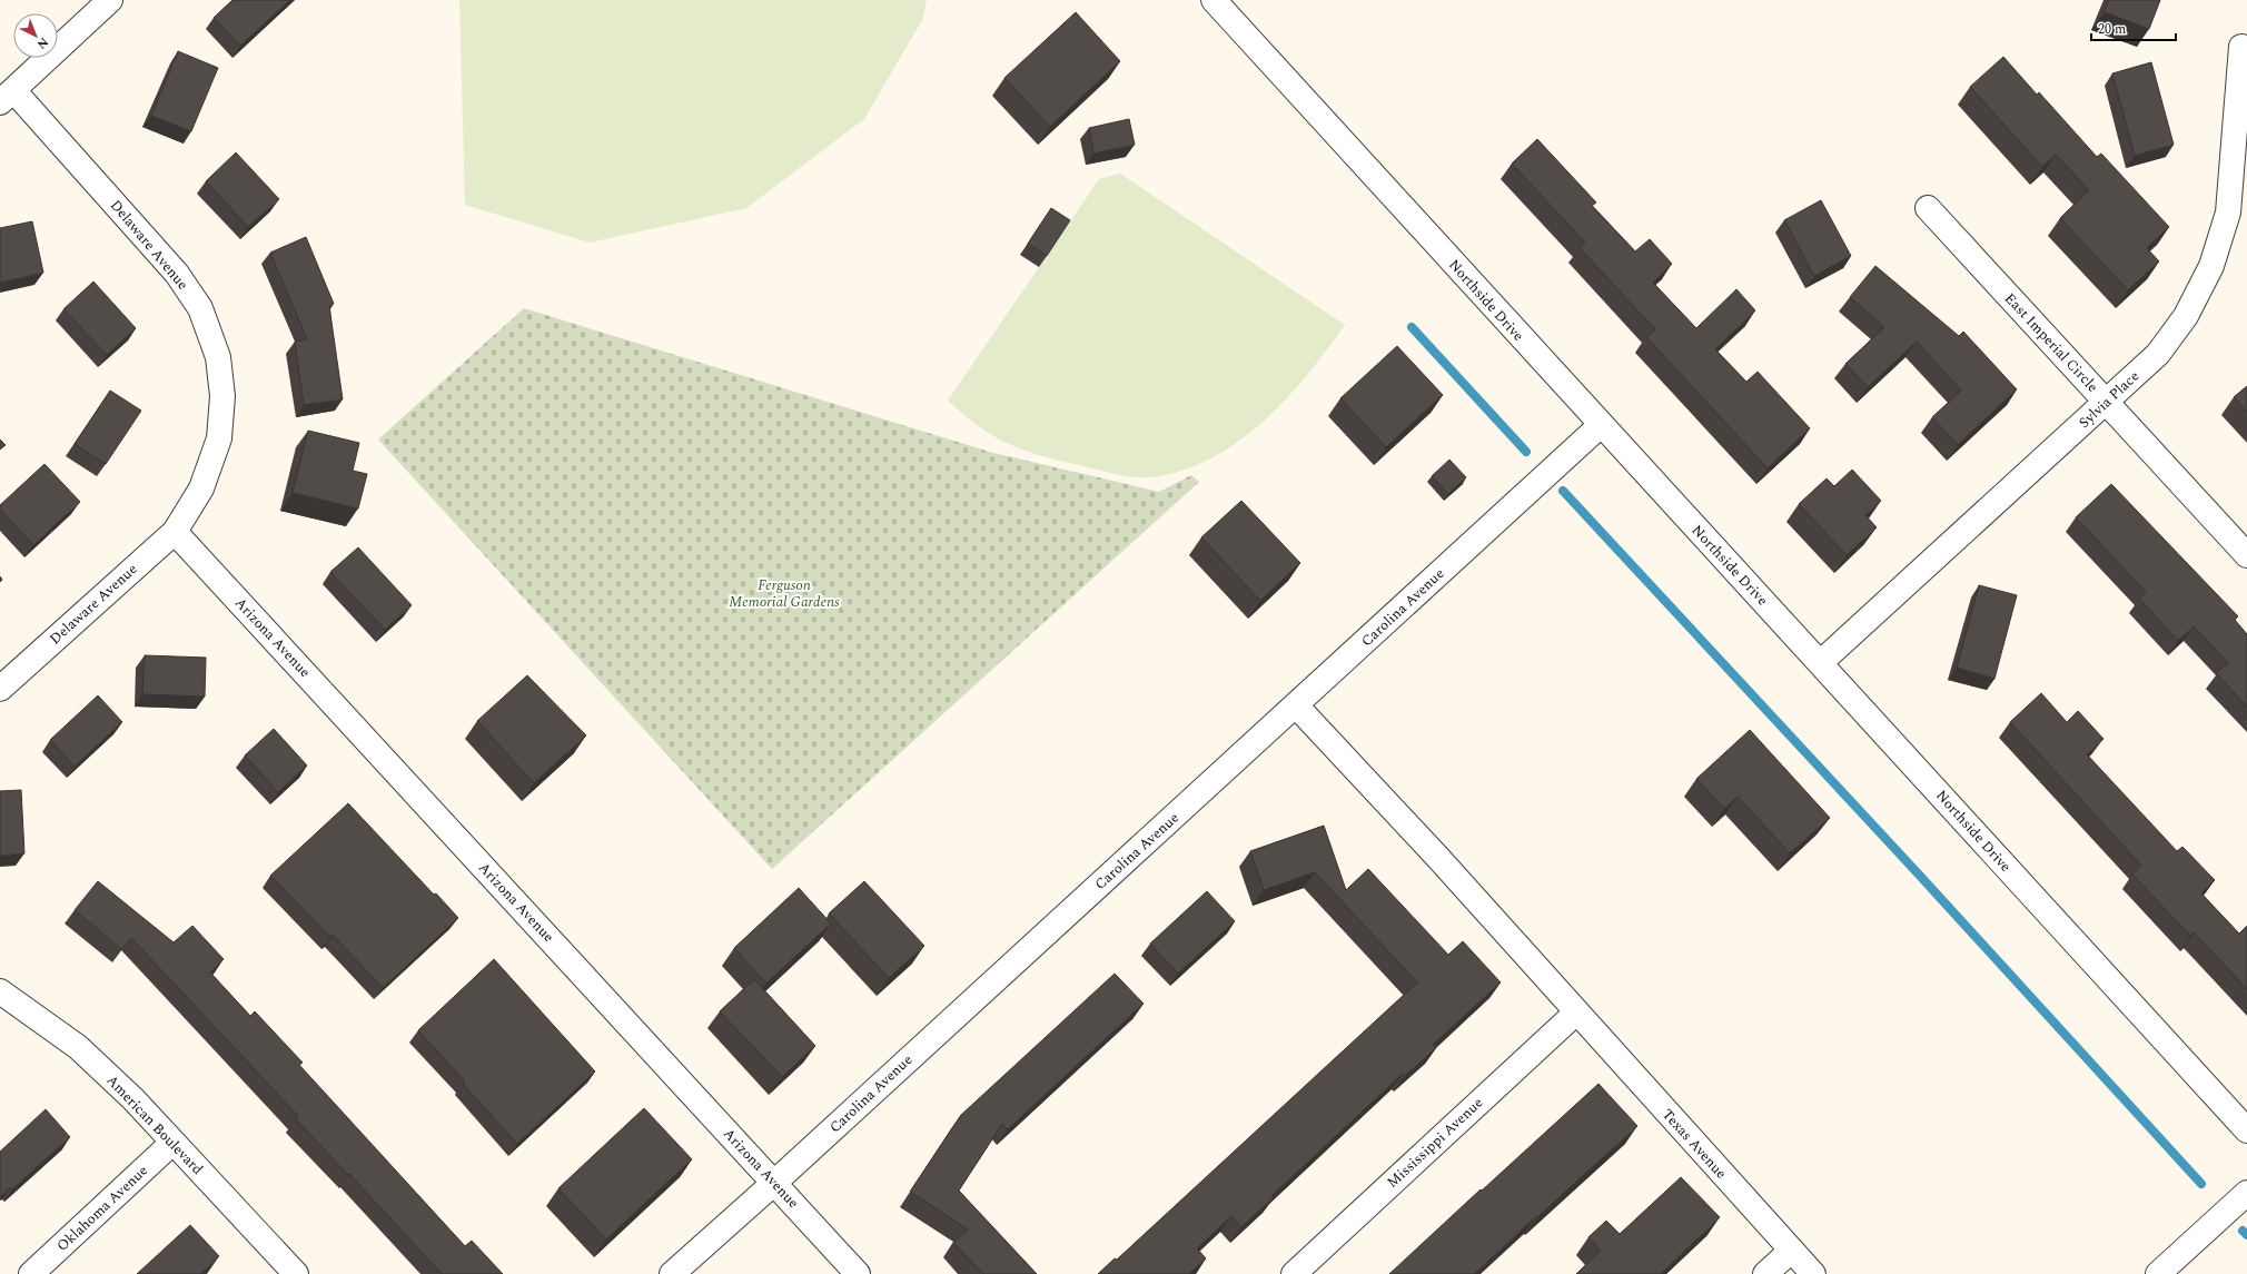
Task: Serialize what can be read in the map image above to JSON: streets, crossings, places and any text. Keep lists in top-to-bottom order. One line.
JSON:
{"streets":{"street":["Delaware Avenue","Northside Drive","East Imperial Circle","Sylvia Place","Carolina Avenue","Arizona Avenue","American Boulevard","Mississippi Avenue","Texas Avenue","Oklahoma Avenue"]},"crossings":[["Delaware Avenue","Arizona Avenue"],["Northside Drive","Sylvia Place"],["Northside Drive","Carolina Avenue"],["East Imperial Circle","Sylvia Place"],["Carolina Avenue","Arizona Avenue"],["Carolina Avenue","Texas Avenue"],["American Boulevard","Oklahoma Avenue"],["Mississippi Avenue","Texas Avenue"]],"parks":["Ferguson Memorial Gardens"],"scale_bar":"20 m","north":"bottom right"}
